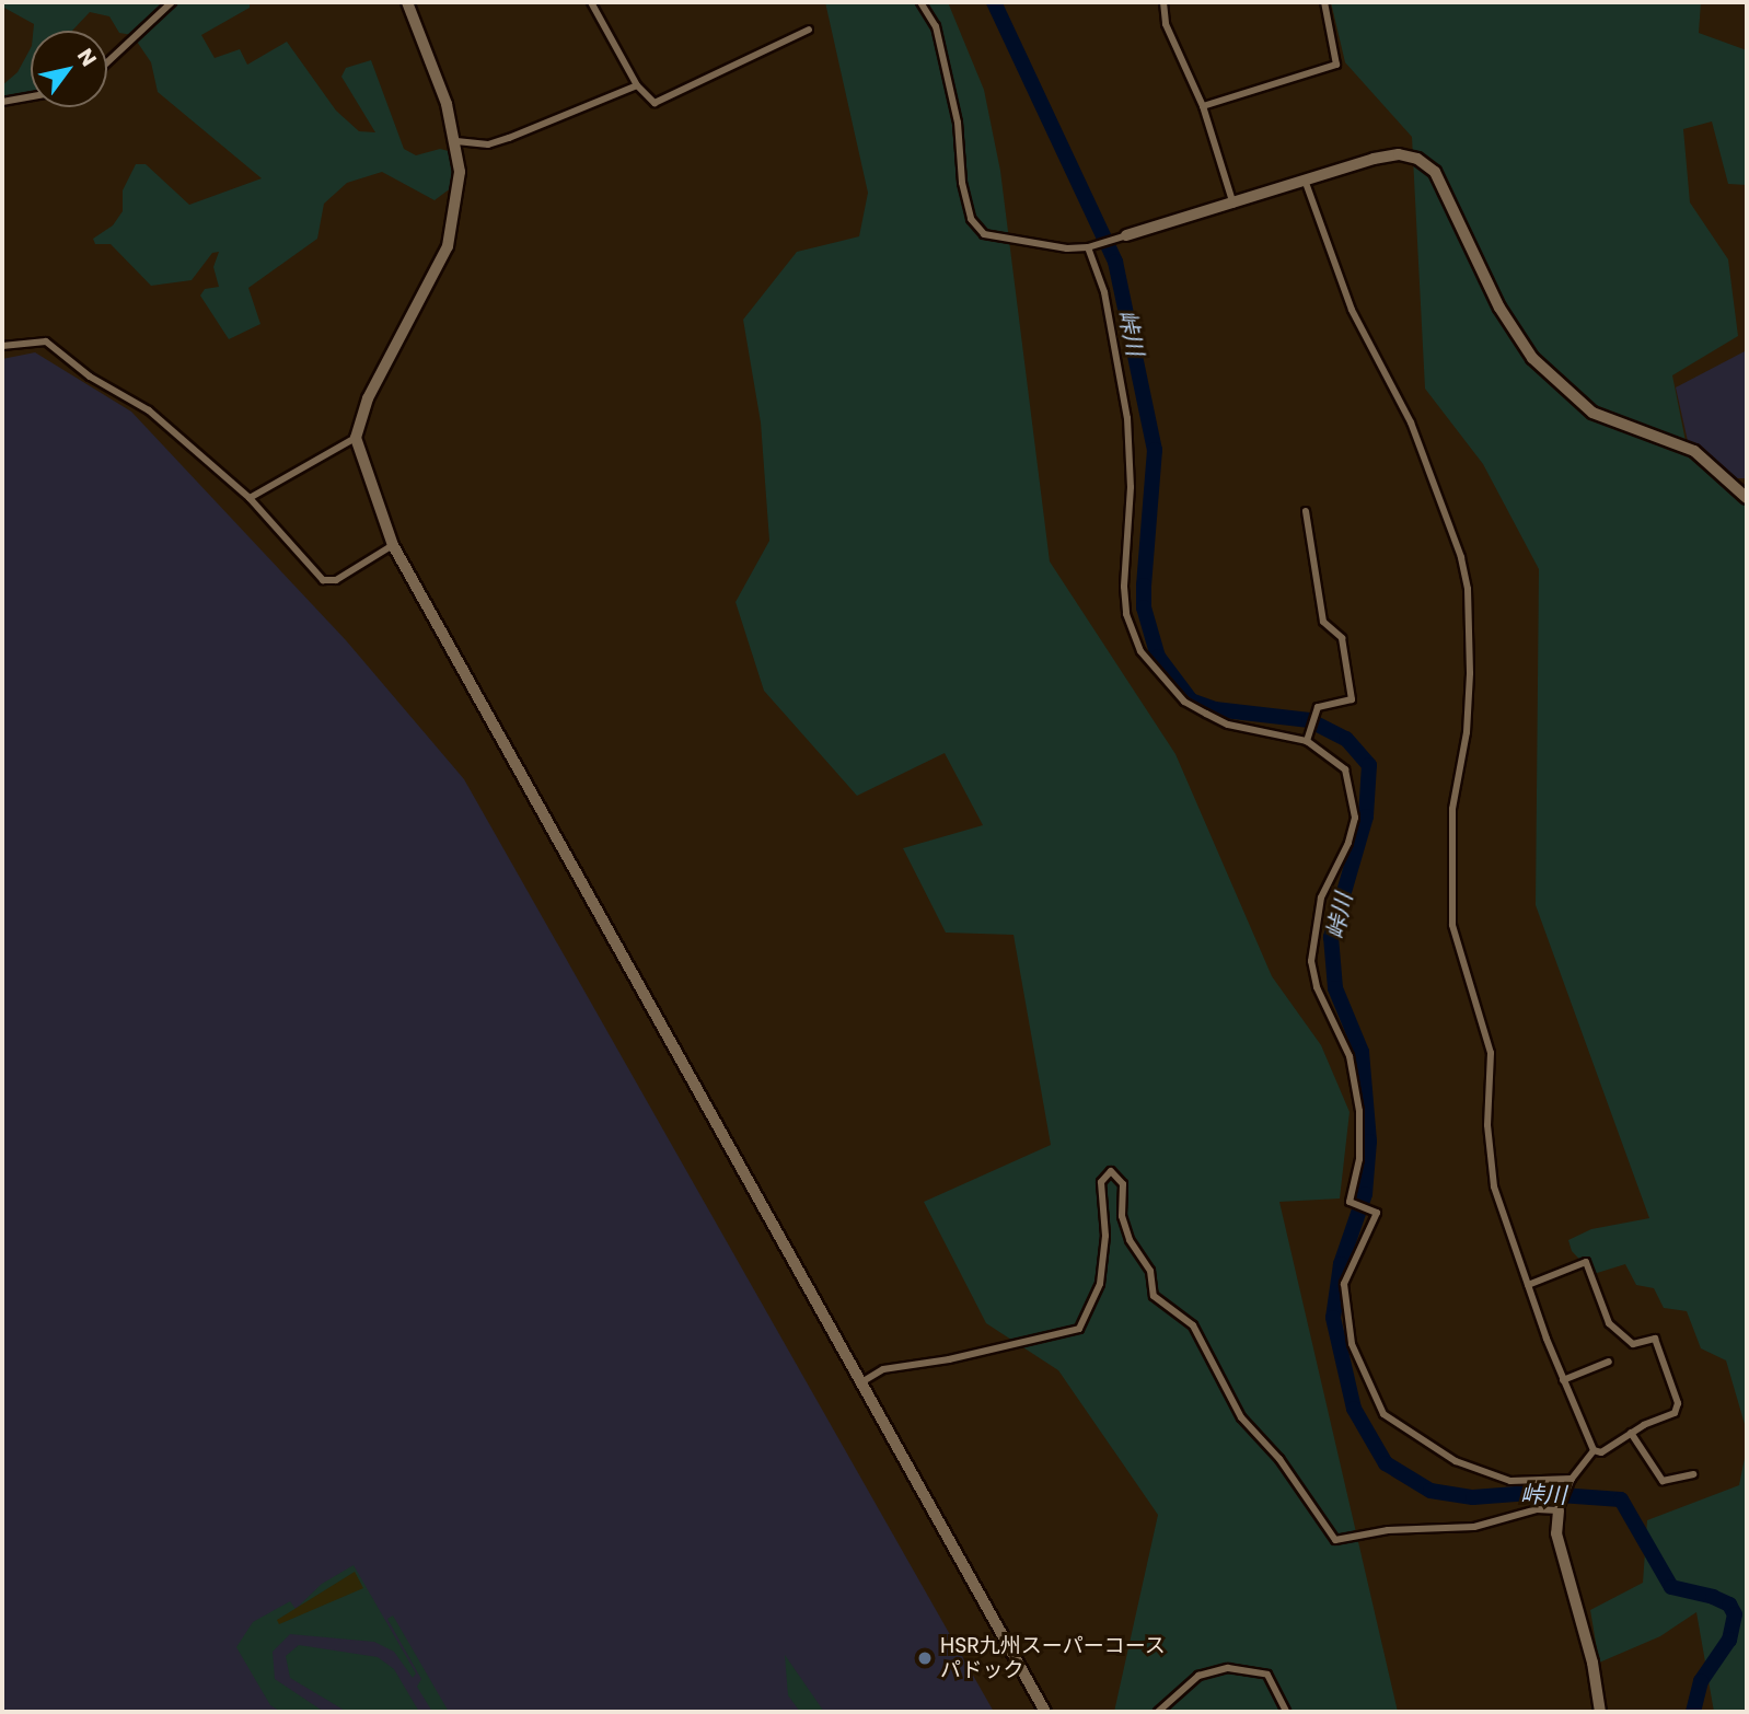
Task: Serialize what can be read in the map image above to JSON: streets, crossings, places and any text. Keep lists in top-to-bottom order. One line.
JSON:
{"water":["峠川"],"places":["HSR九州スーパーコース パドック"],"north":"top right"}
